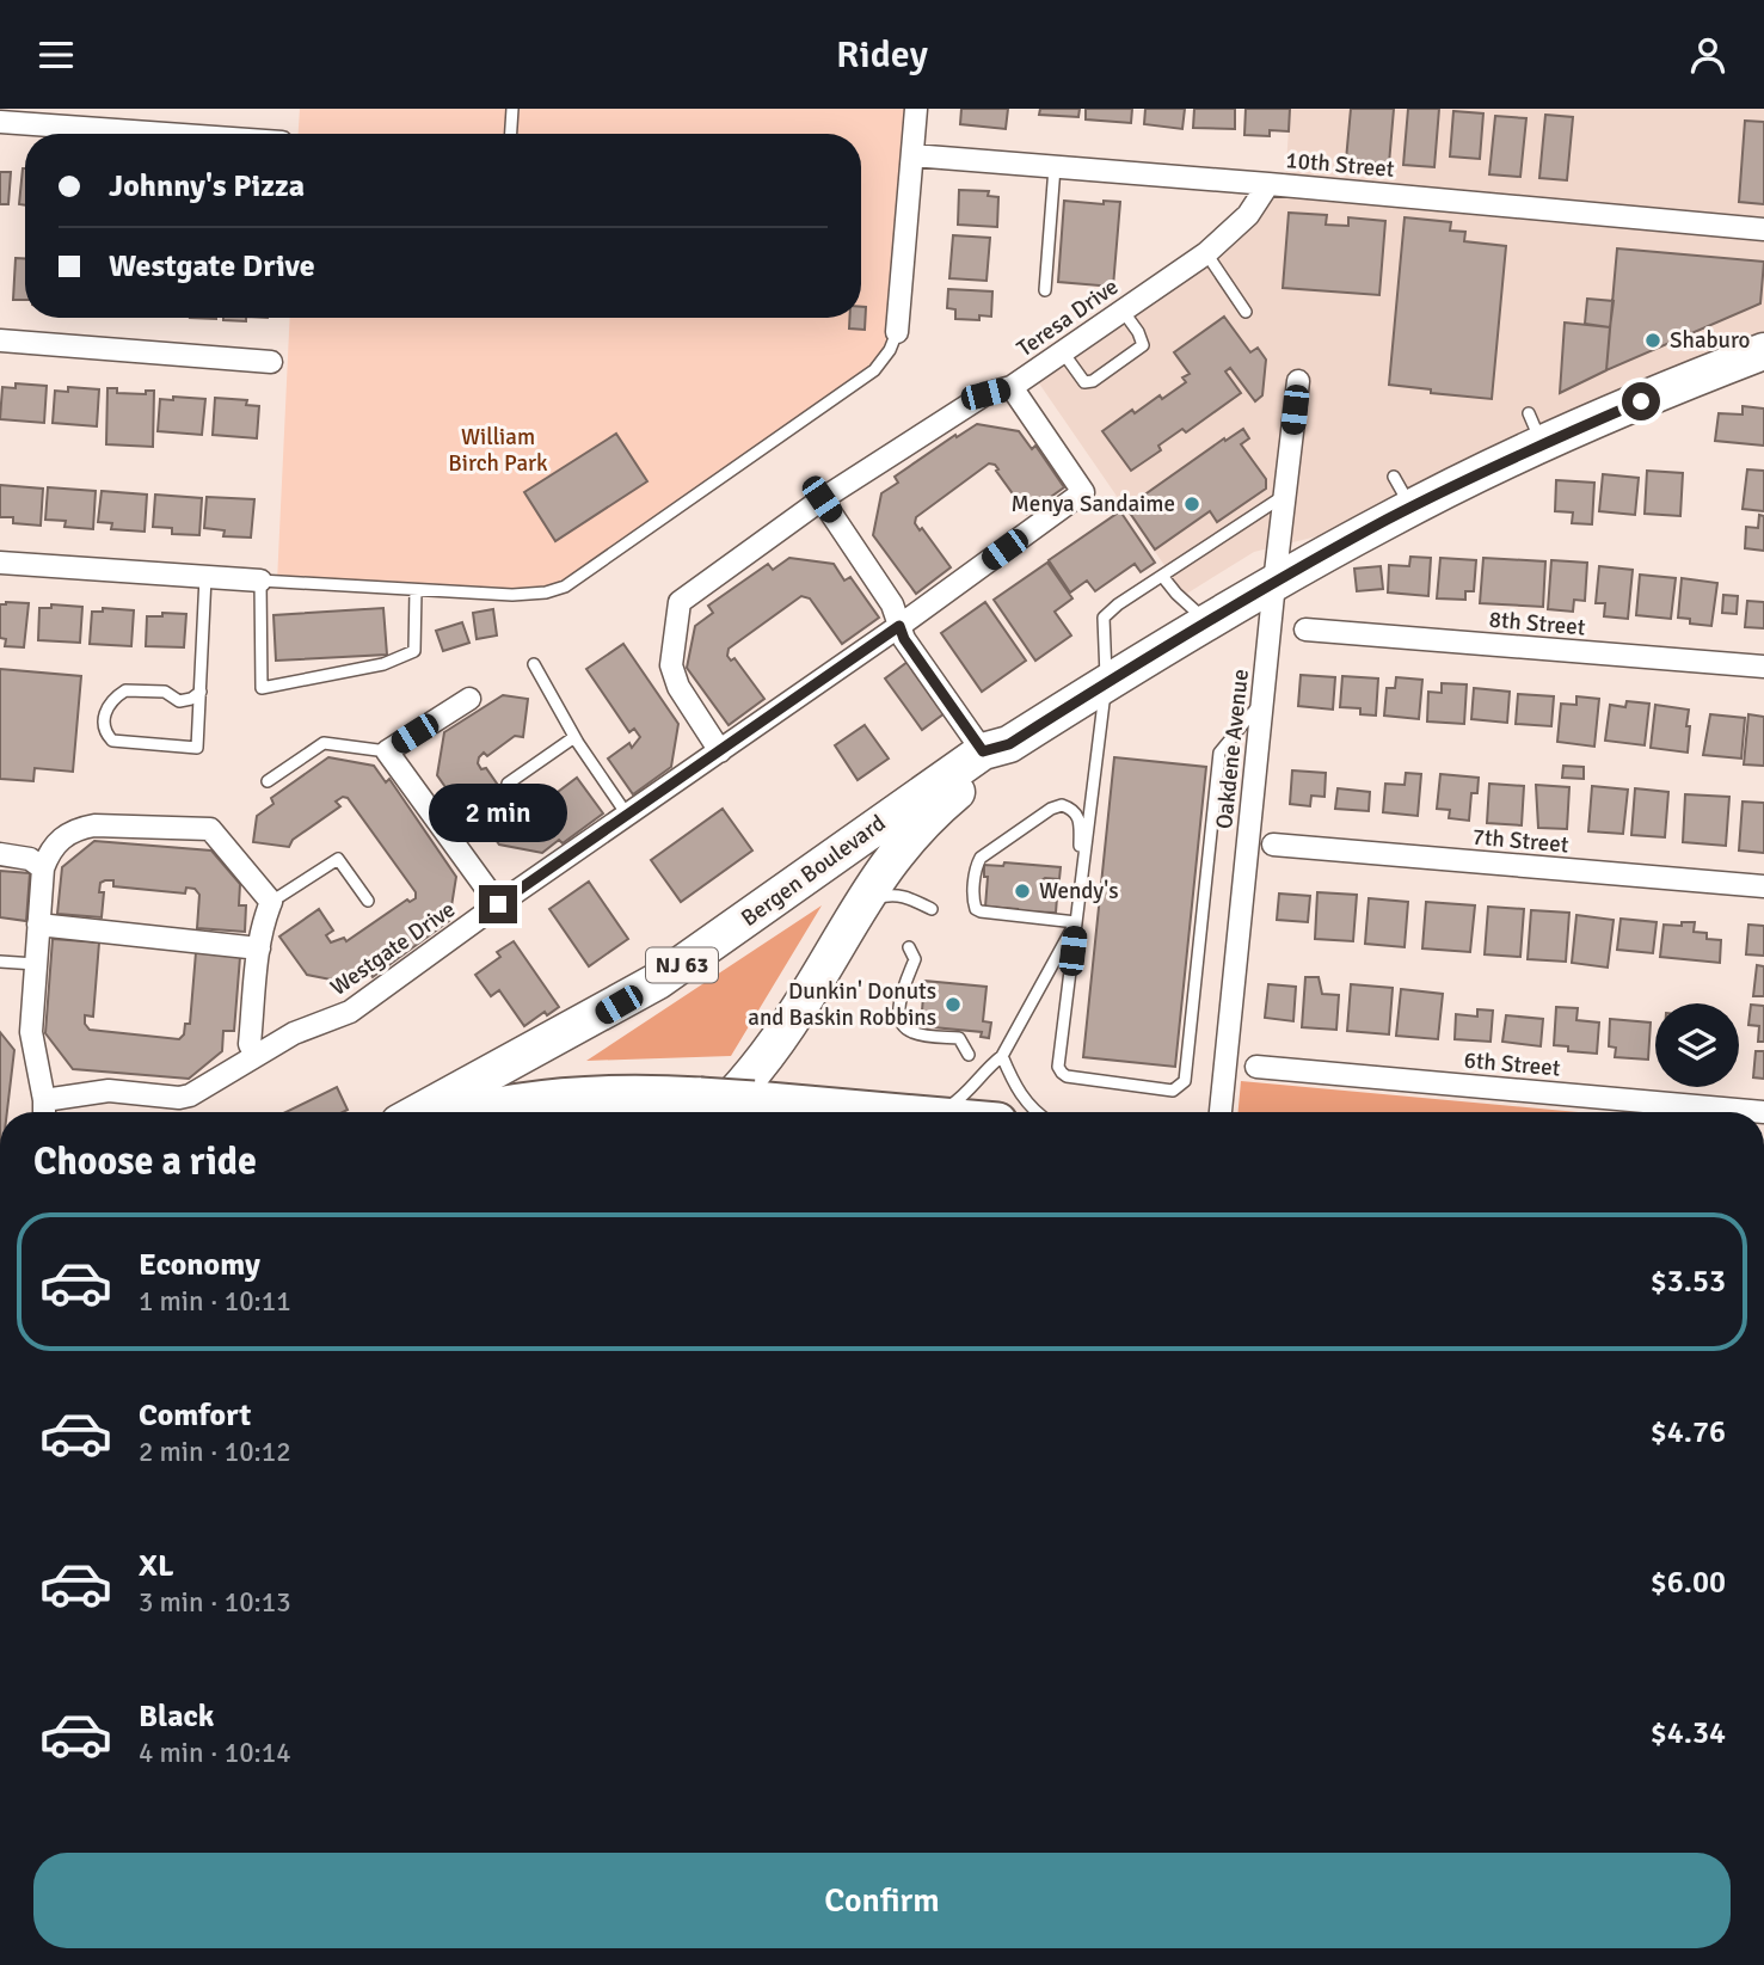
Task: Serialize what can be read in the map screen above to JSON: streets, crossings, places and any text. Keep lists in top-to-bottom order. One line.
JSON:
{"streets":{"main road":["Bergen Boulevard","NJ 63"],"street":["10th Street","Teresa Drive","8th Street","Oakdene Avenue","7th Street","Westgate Drive","6th Street"]},"crossings":[["10th Street","Teresa Drive"],["Teresa Drive","Westgate Drive"],["Oakdene Avenue","Bergen Boulevard"]],"parks":["William Birch Park"],"places":["Shaburo","Menya Sandaime","Wendy's","Dunkin' Donuts and Baskin Robbins"],"page":{"header":"Ridey","banner":["Johnny's Pizza","Westgate Drive"],"bubble":"2 min","heading":"Choose a ride","list":[{"name":"Economy","note":"1 min · 10:11","value":"$3.53"},{"name":"Comfort","note":"2 min · 10:12","value":"$4.76"},{"name":"XL","note":"3 min · 10:13","value":"$6.00"},{"name":"Black","note":"4 min · 10:14","value":"$4.34"}],"buttons":"Confirm"}}
